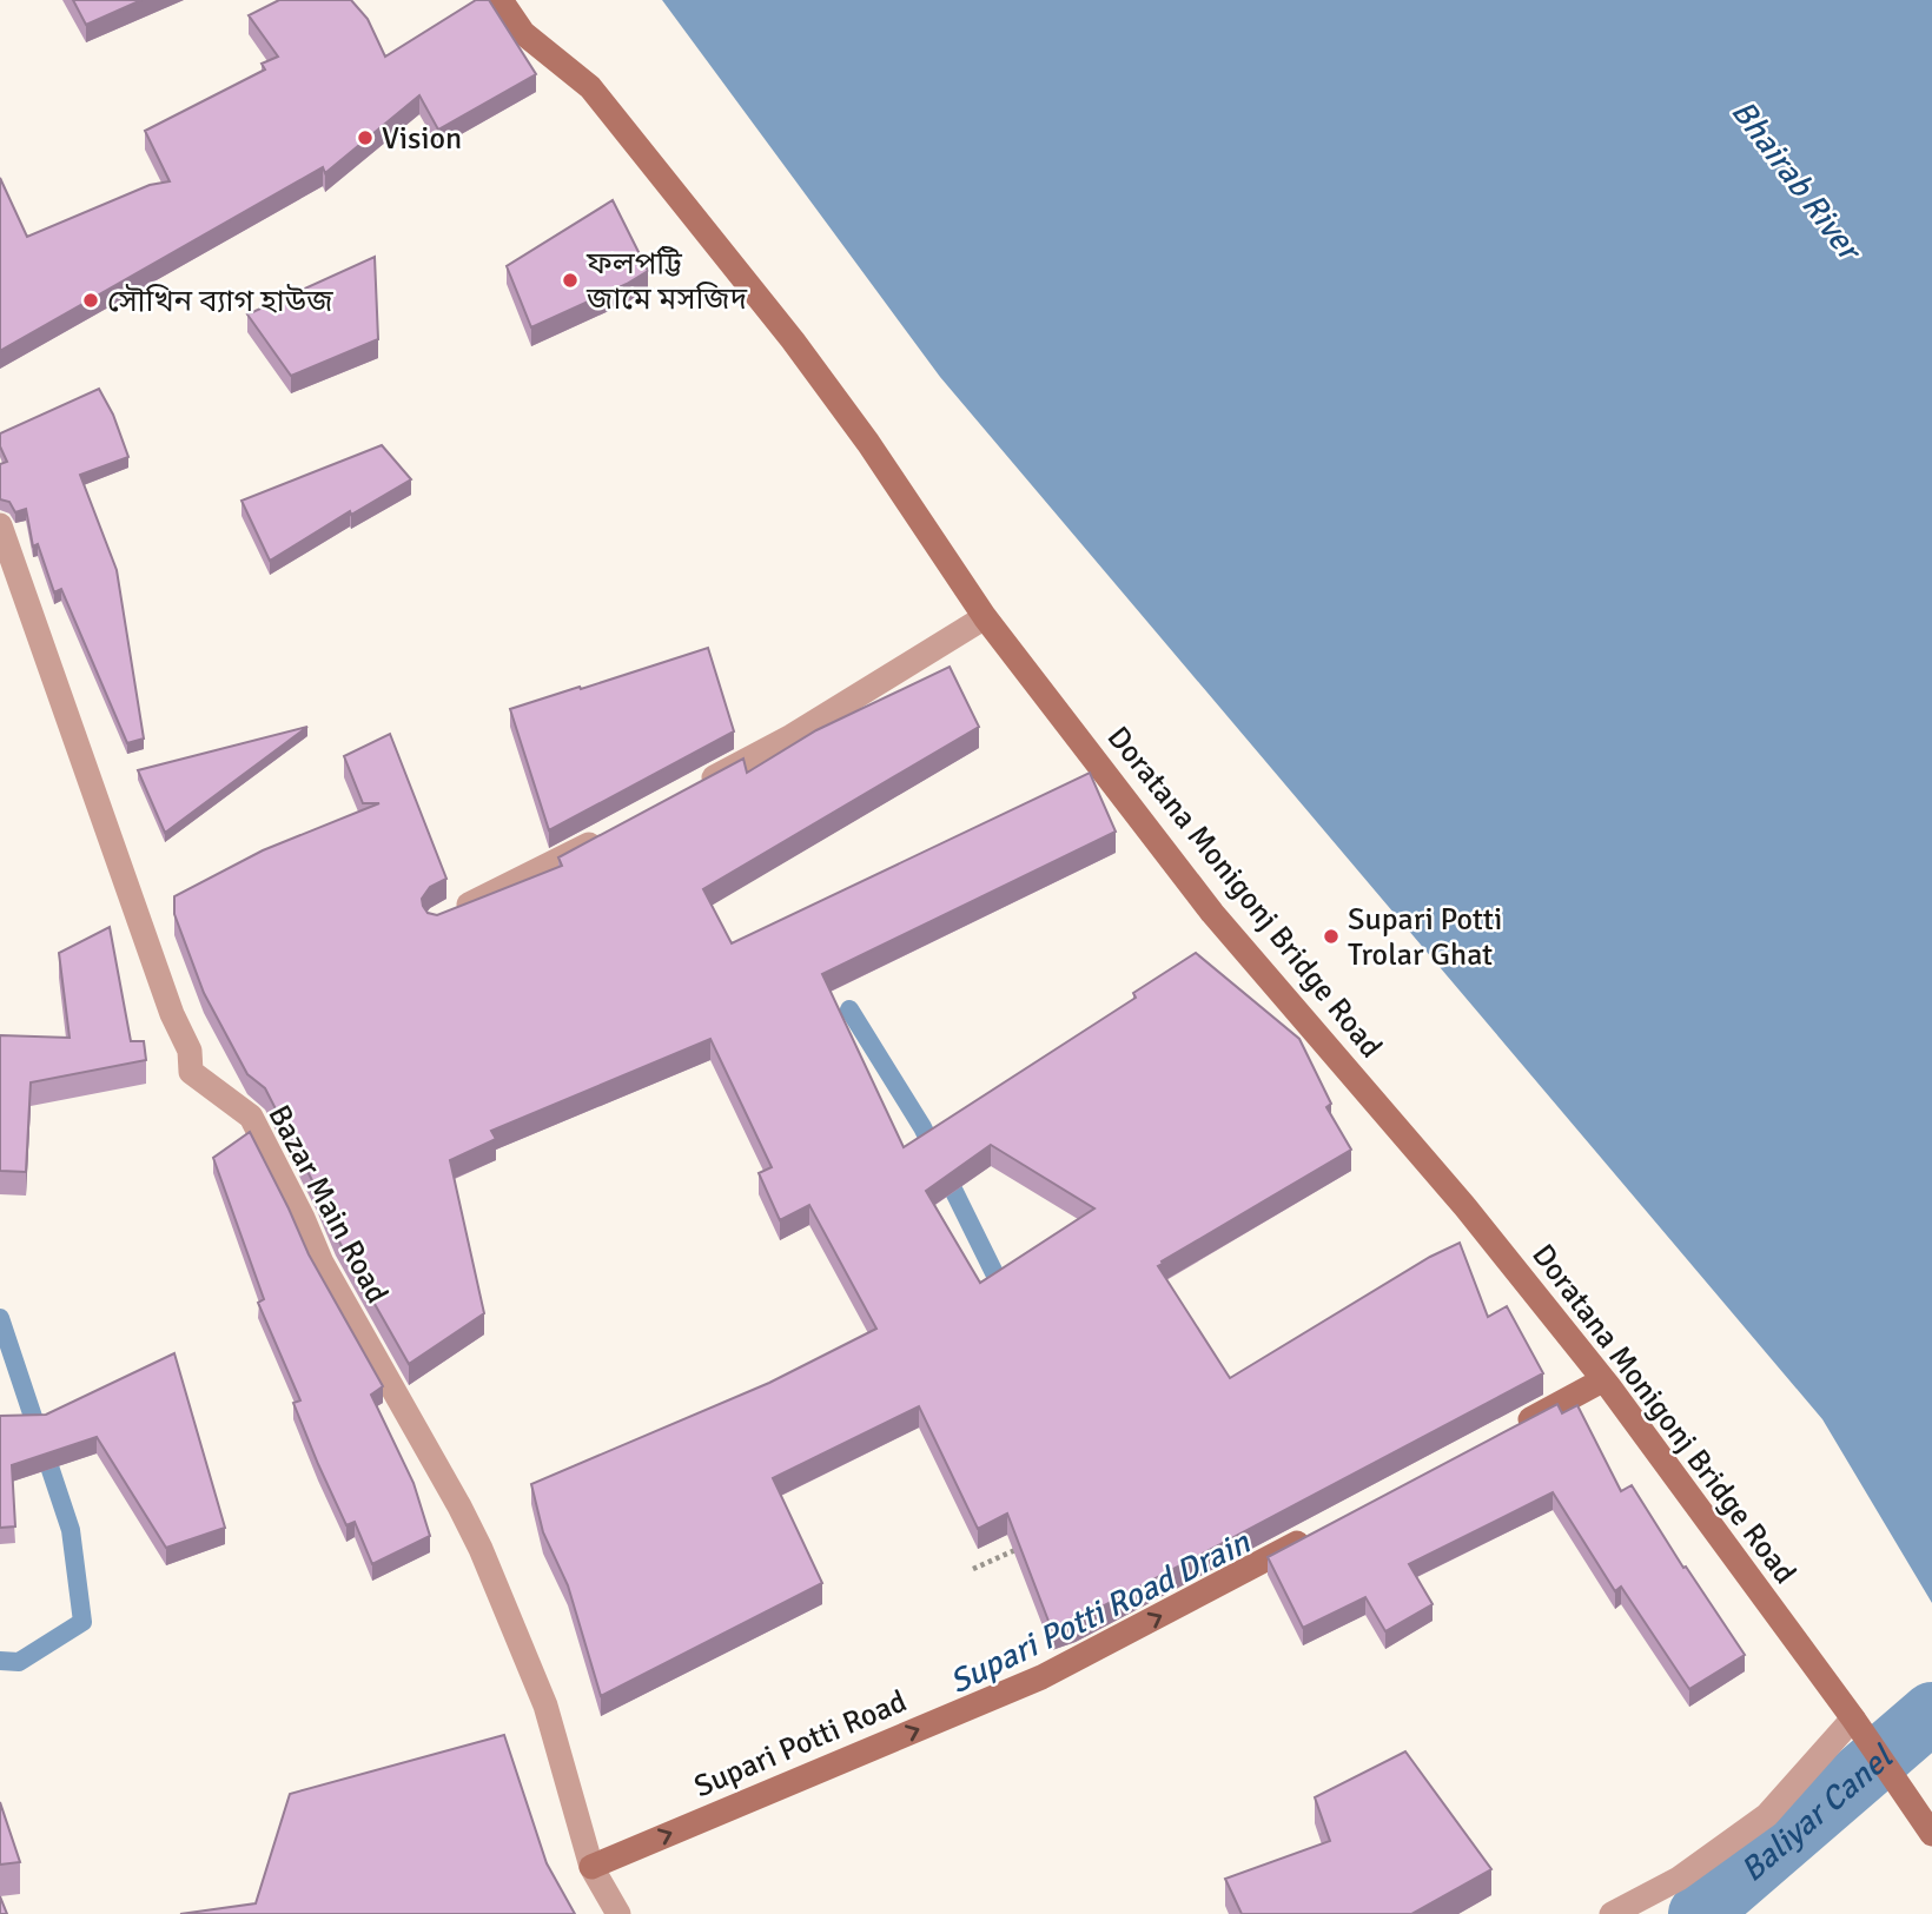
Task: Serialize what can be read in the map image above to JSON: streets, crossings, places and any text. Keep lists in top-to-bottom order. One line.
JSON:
{"streets":{"main road":["Doratana Monigonj Bridge Road","Supari Potti Road"],"street":["Bazar Main Road"]},"crossings":[["Bazar Main Road","Supari Potti Road"]],"one_way":["Supari Potti Road"],"water":["Bhairab River","Supari Potti Road Drain","Baliyar Canel"],"places":["Vision","ফলপট্টি জামে মসজিদ","সৌখিন ব্যাগ হাউজ","Supari Potti Trolar Ghat"]}
